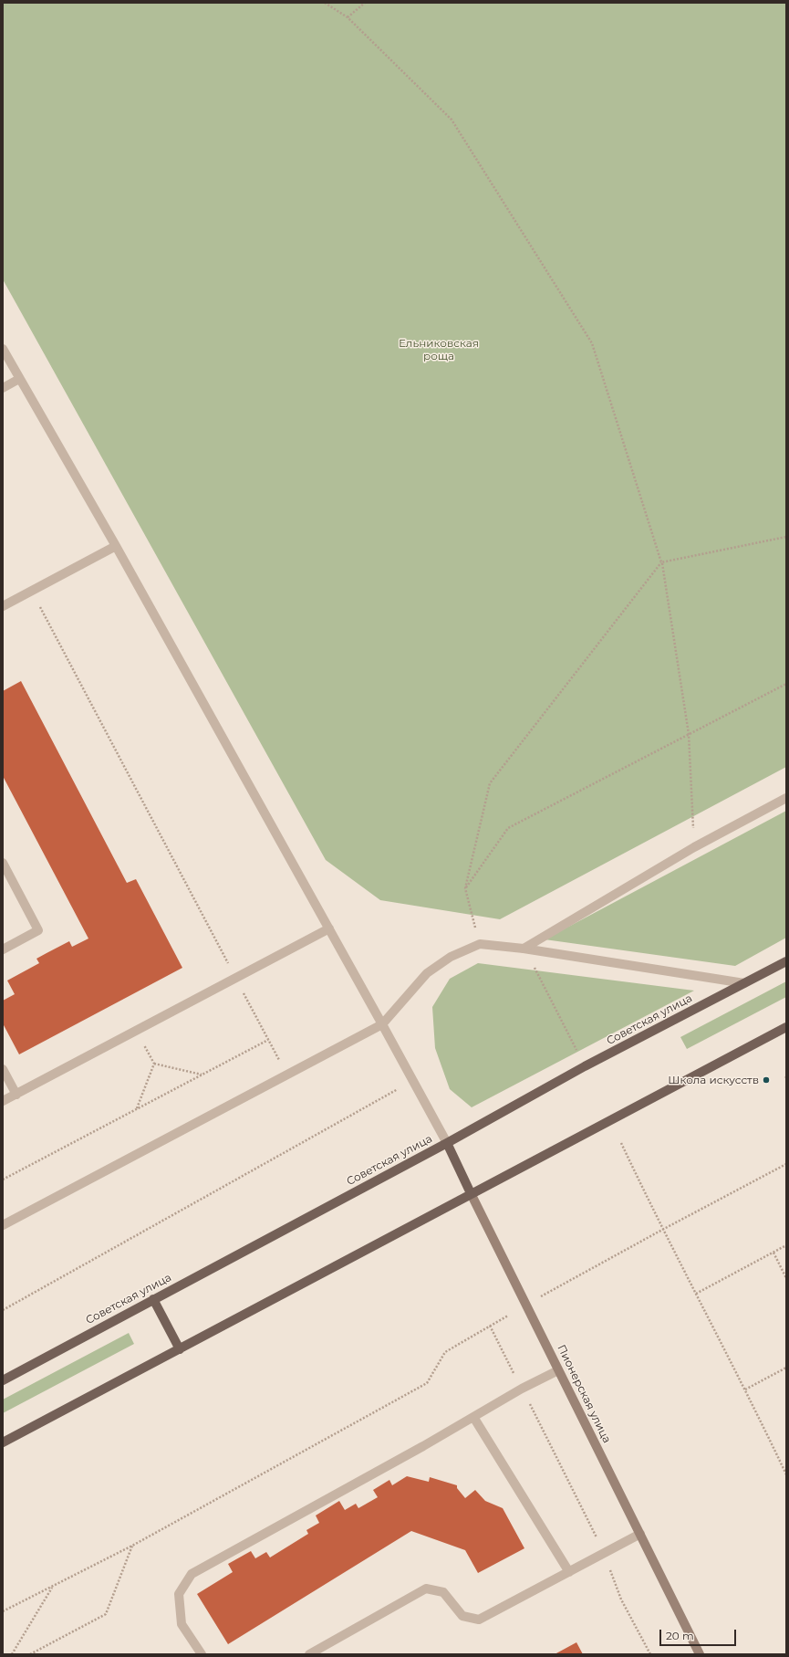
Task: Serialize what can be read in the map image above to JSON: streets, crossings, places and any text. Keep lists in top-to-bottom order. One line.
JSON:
{"streets":{"main road":["Советская улица","Пионерская улица"]},"crossings":[["Советская улица","Пионерская улица"]],"parks":["Ельниковская роща"],"places":["Школа искусств"],"scale_bar":"20 m"}
